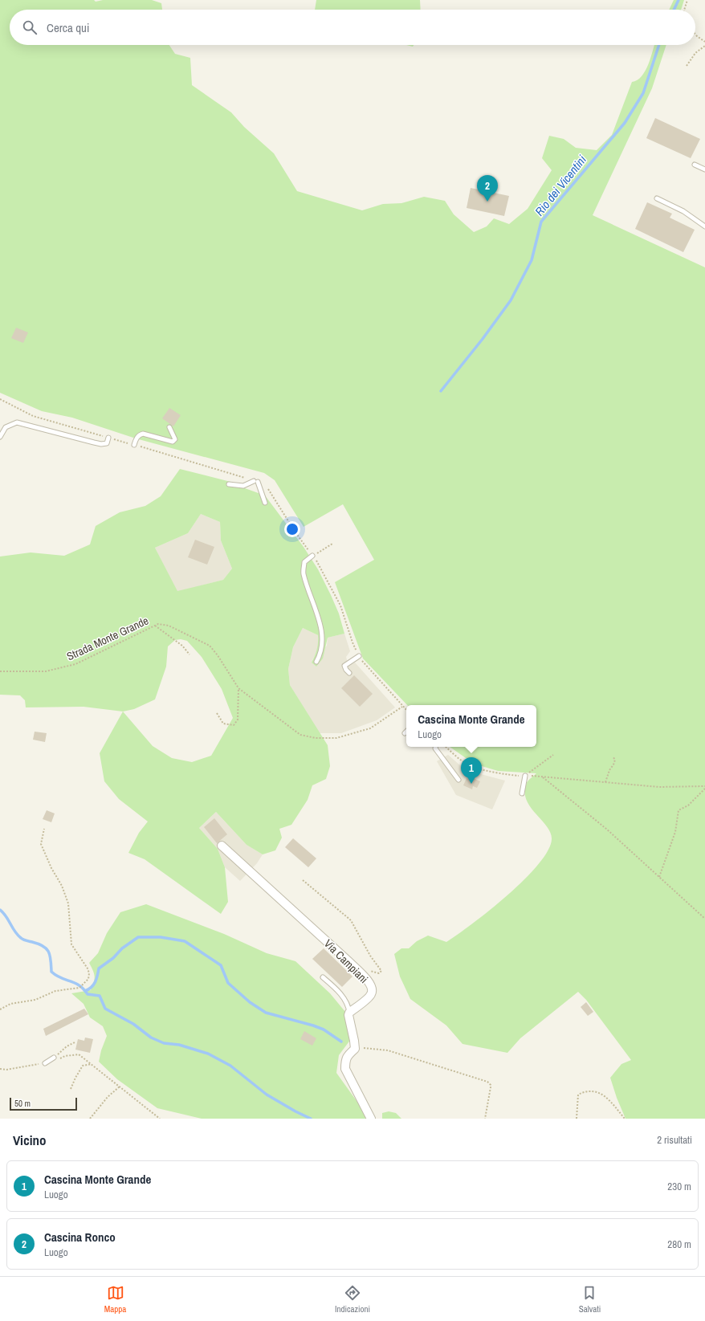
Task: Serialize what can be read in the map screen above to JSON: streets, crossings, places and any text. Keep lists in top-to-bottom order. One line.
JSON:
{"streets":{"street":["Via Campiani"],"path":["Strada Monte Grande"]},"water":["Rio dei Vicentini"],"scale_bar":"50 m","page":{"search":"Cerca qui","pins":["2","1"],"popup":["Cascina Monte Grande","Luogo"],"scale":"50 m","heading":["Vicino","2 risultati"],"list":[{"mark":"1","name":"Cascina Monte Grande","note":"Luogo","value":"230 m"},{"mark":"2","name":"Cascina Ronco","note":"Luogo","value":"280 m"}],"nav":["Mappa","Indicazioni","Salvati"]}}
